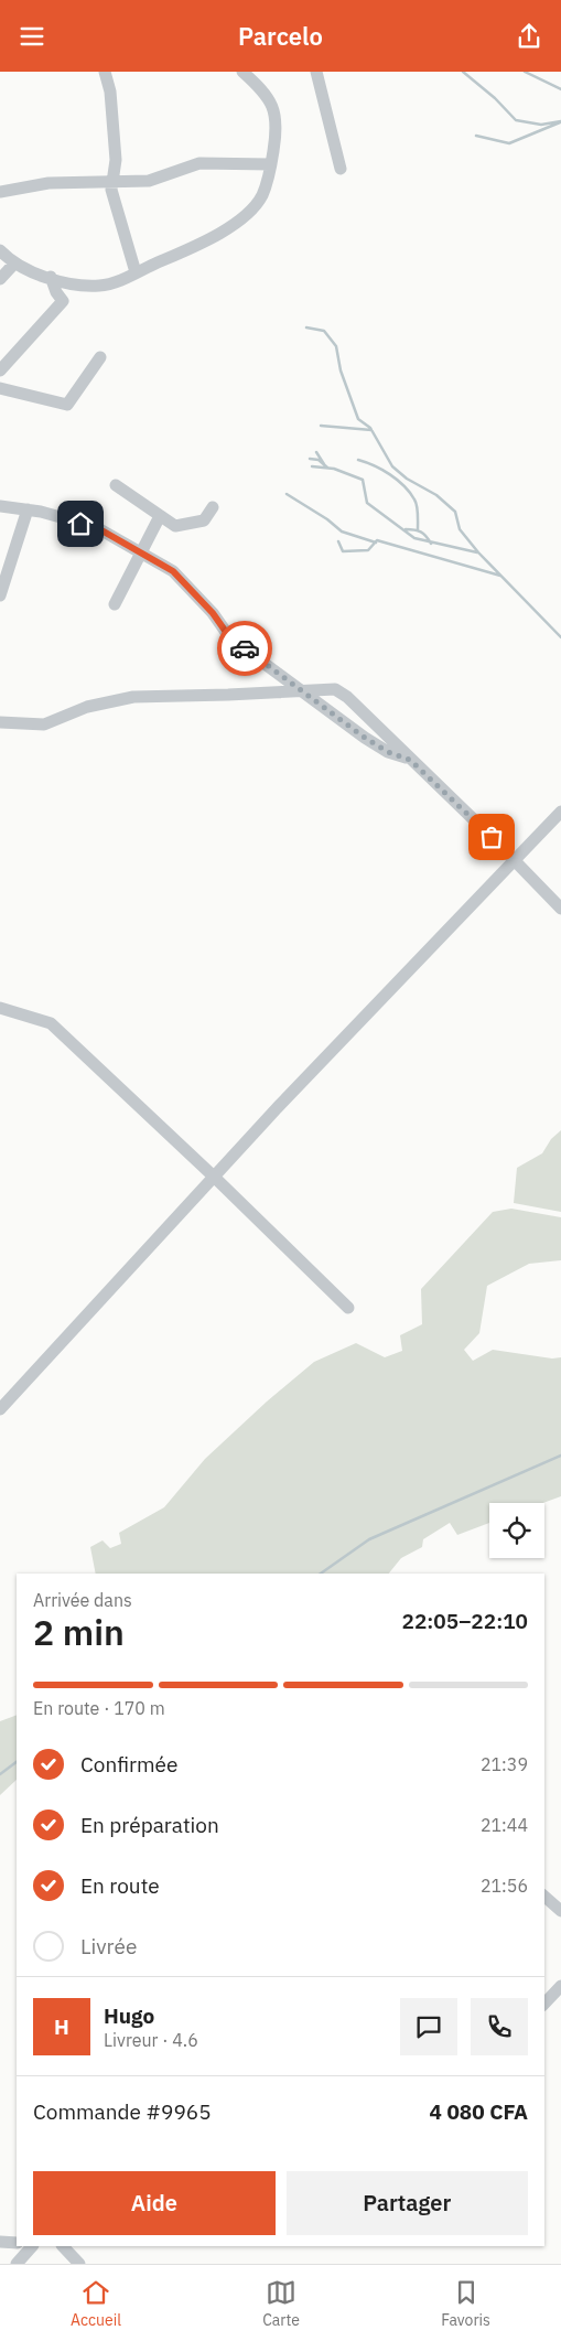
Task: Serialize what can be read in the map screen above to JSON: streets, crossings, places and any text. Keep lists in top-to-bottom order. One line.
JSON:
{"page":{"header":"Parcelo","heading":["2 min","Arrivée dans","22:05–22:10"],"panel":["Hugo","Livreur · 4.6","Commande #9965","4 080 CFA"],"bar":"En route · 170 m","list":[["Confirmée","21:39"],["En préparation","21:44"],["En route","21:56"],"Livrée"],"round":"H","buttons":["Aide","Partager"],"tabs":["Accueil","Carte","Favoris"]}}
